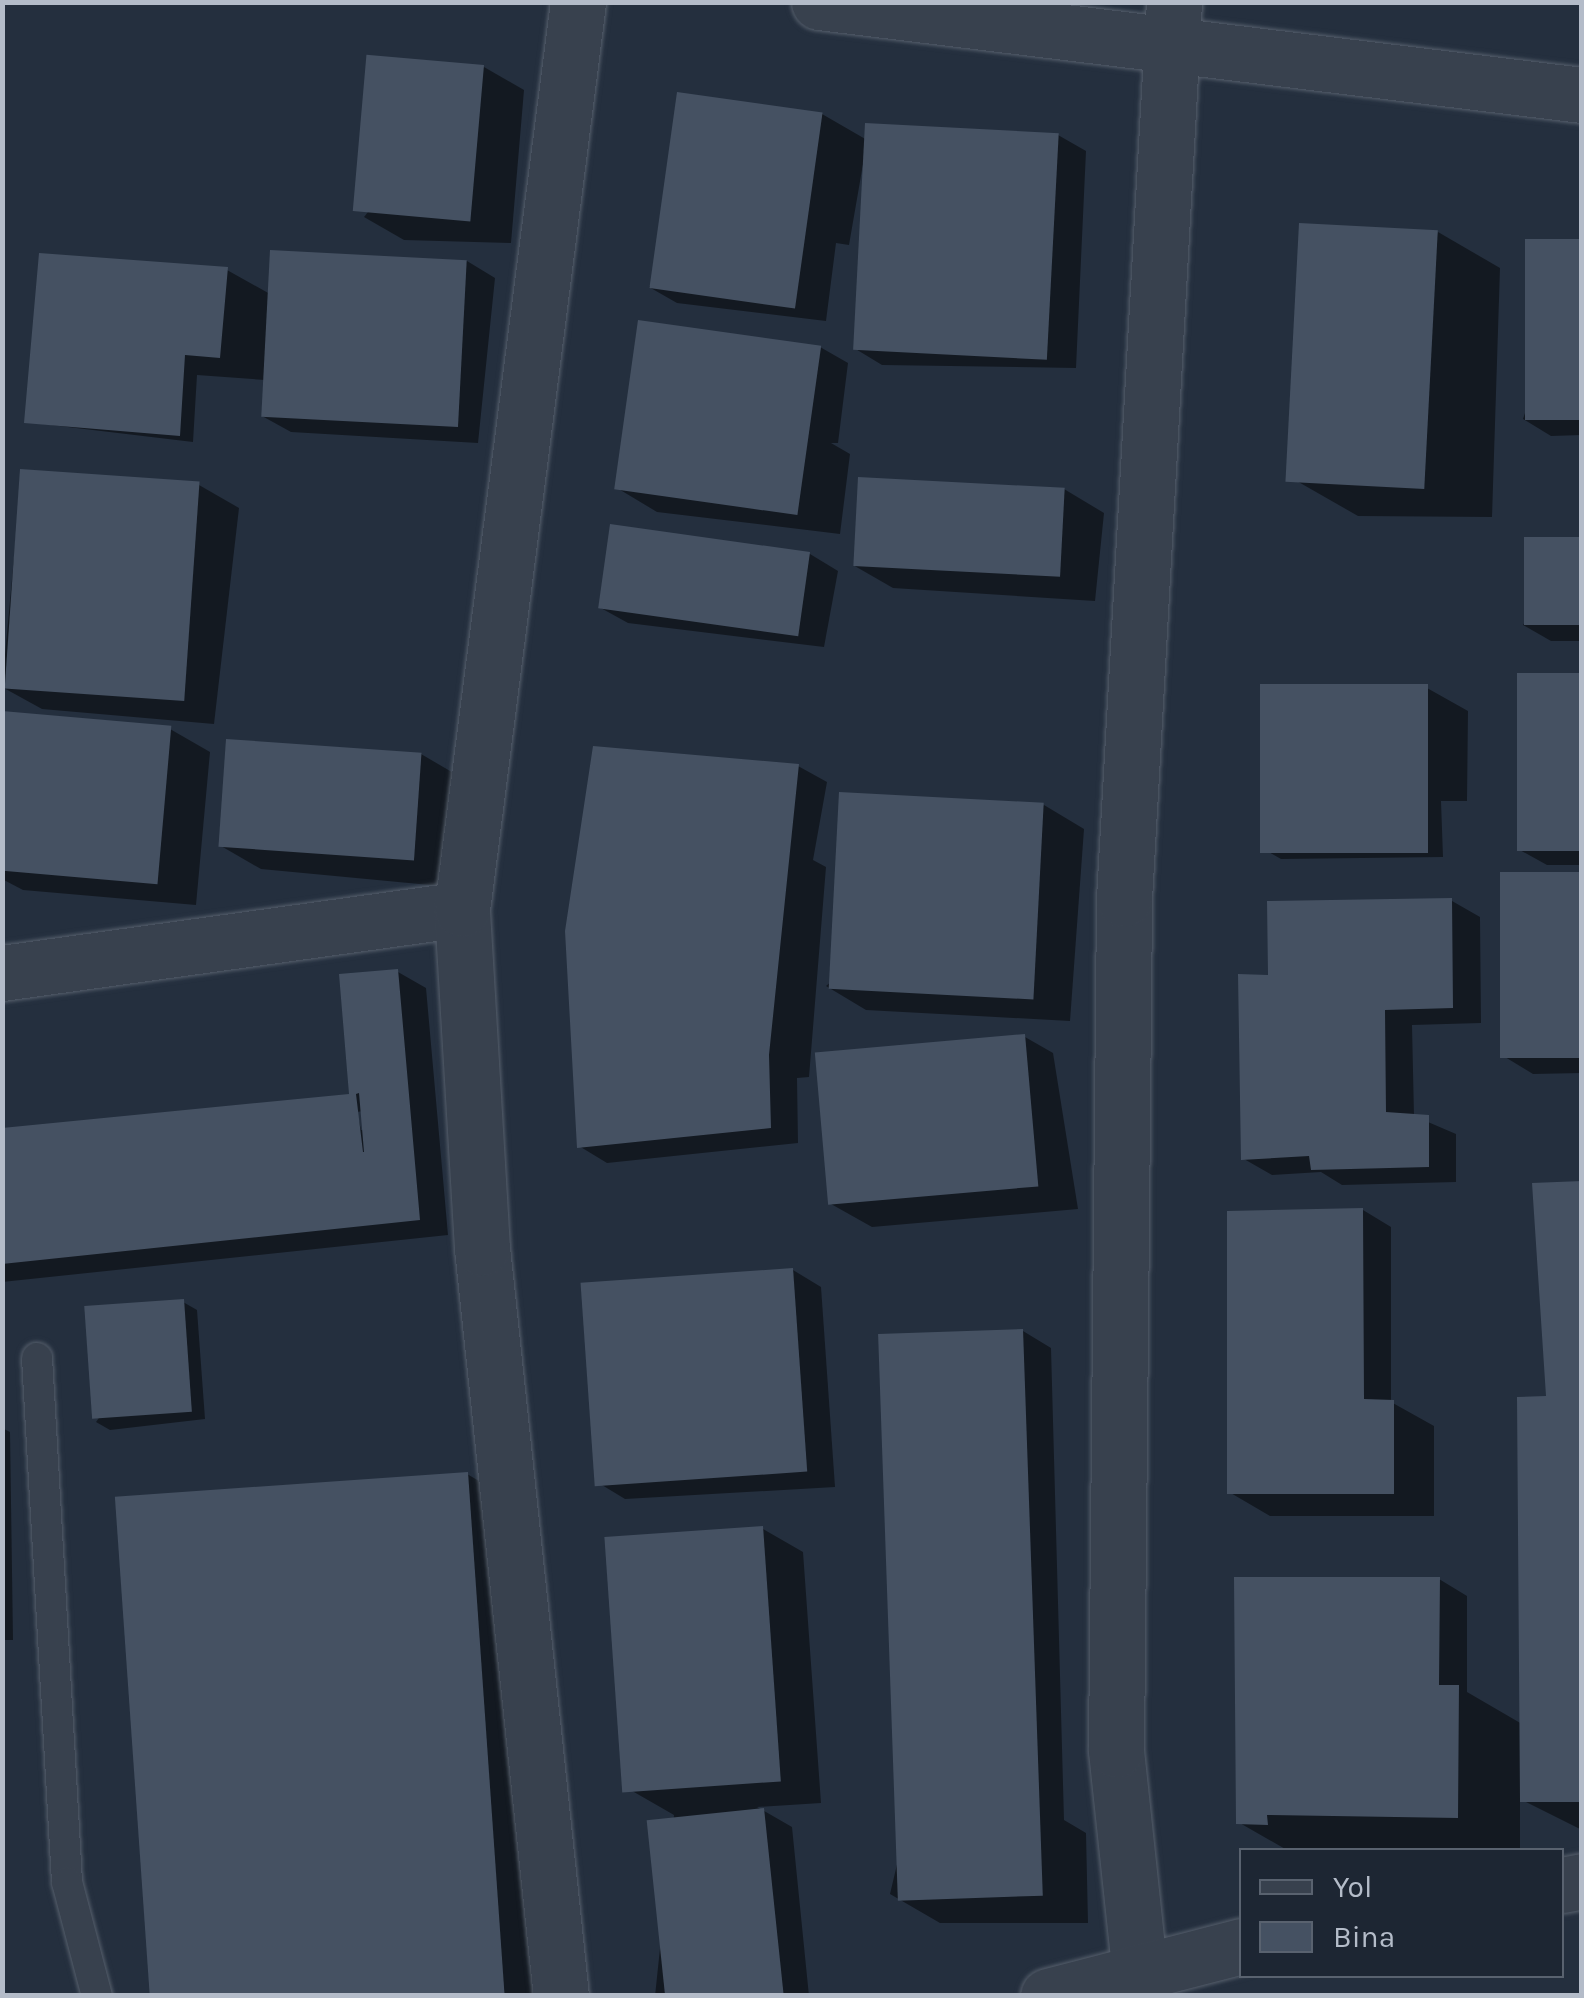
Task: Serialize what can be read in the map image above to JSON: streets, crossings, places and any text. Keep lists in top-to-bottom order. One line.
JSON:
{"legend":["Yol","Bina"]}
